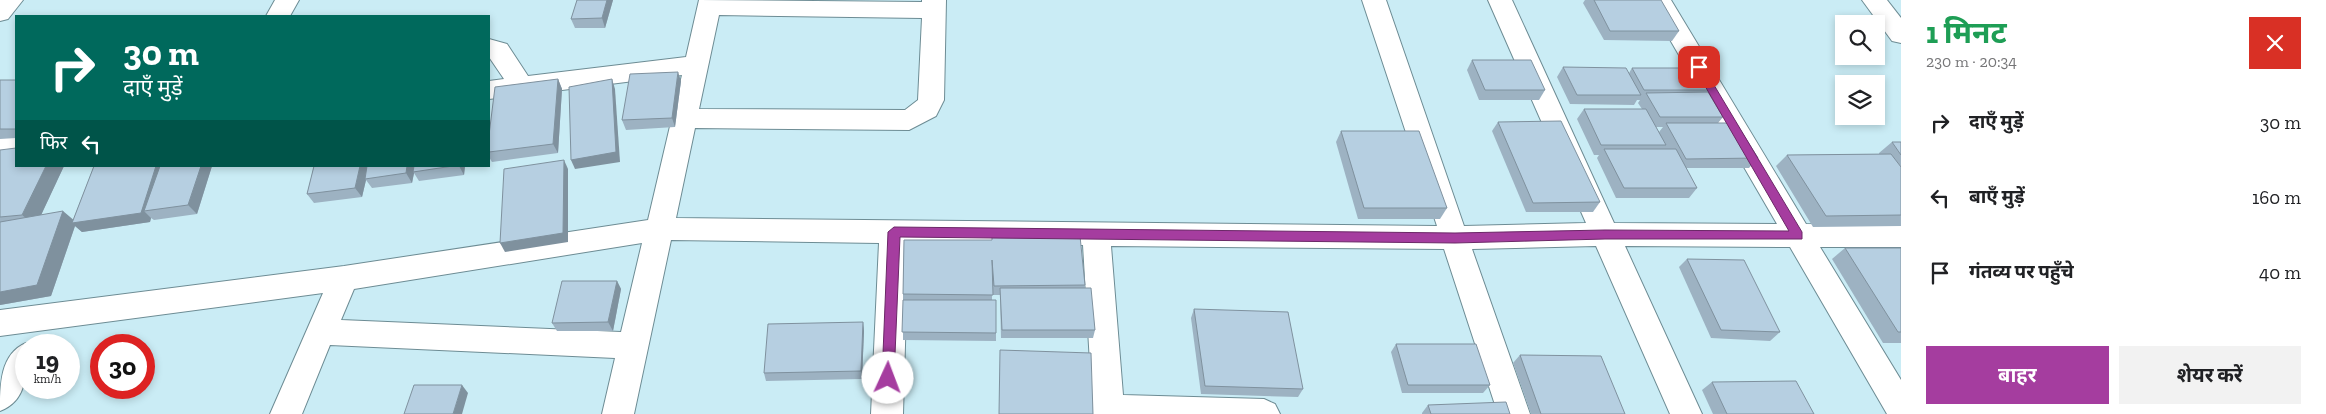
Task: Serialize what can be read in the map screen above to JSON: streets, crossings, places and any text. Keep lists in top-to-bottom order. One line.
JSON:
{"page":{"heading":["1 मिनट","230 m · 20:34"],"turn":["30 m","दाएँ मुड़ें"],"list":[{"name":"दाएँ मुड़ें","value":"30 m"},{"name":"बाएँ मुड़ें","value":"160 m"},{"name":"गंतव्य पर पहुँचे","value":"40 m"}],"then":"फिर","speed":"19 km/h","limit":"30","buttons":["बाहर","शेयर करें"]}}
